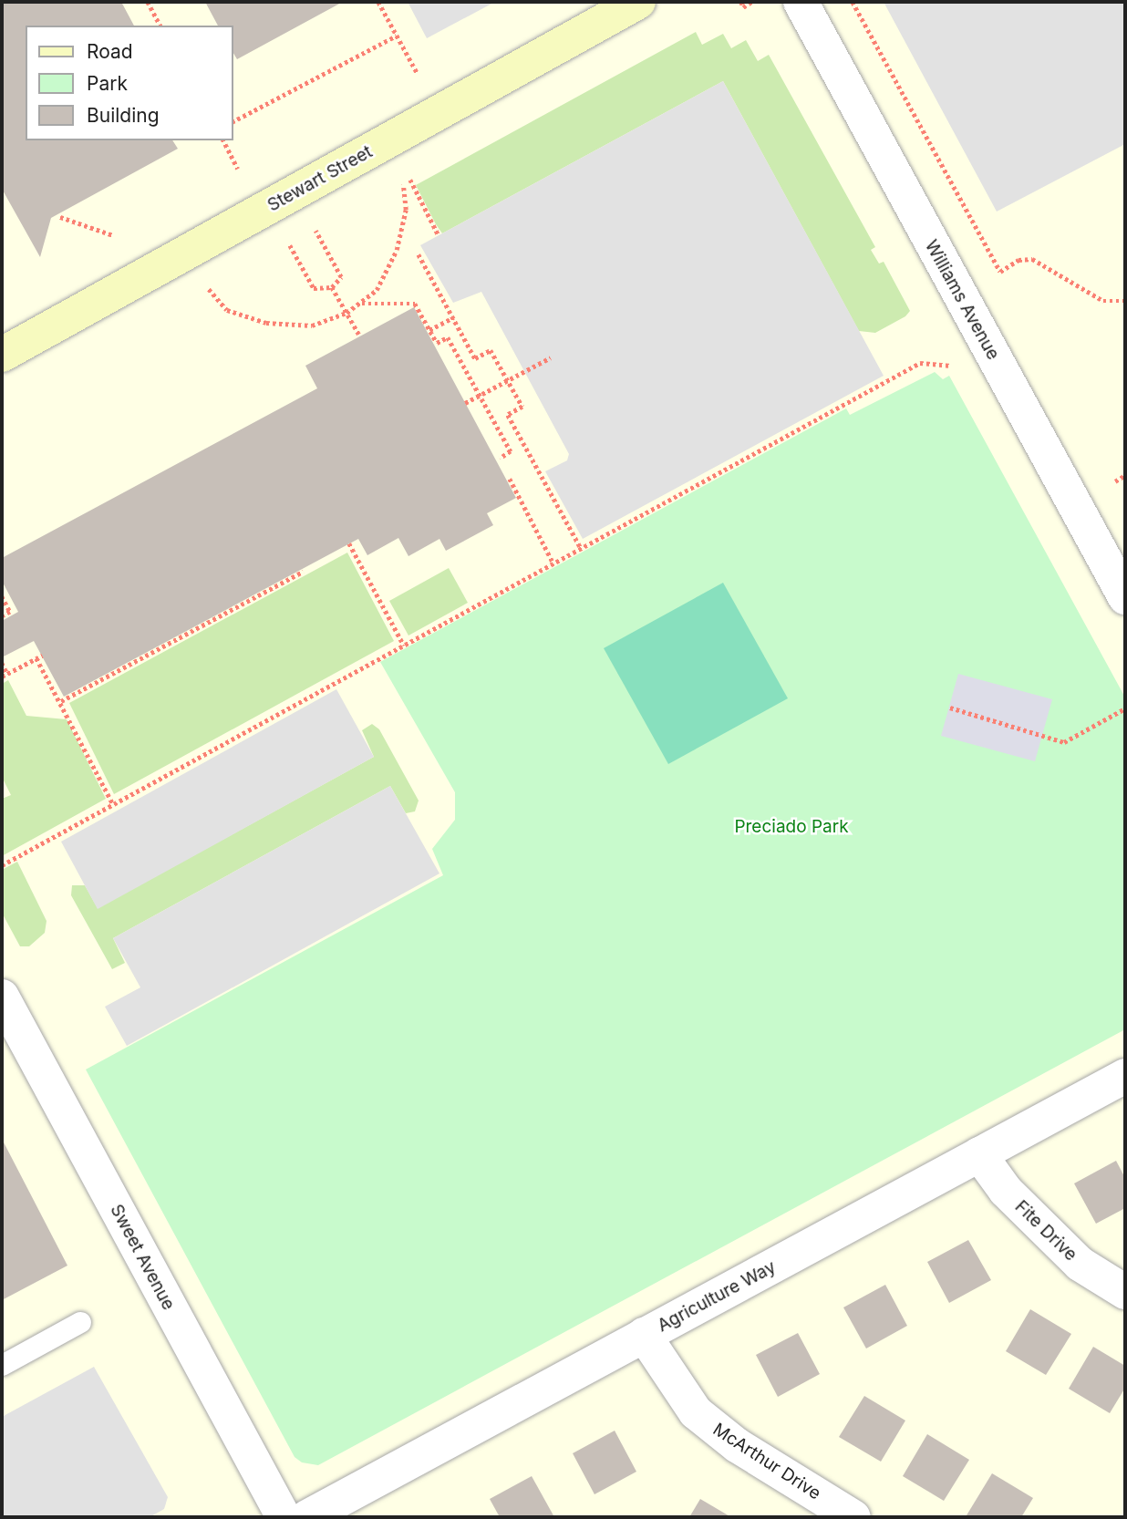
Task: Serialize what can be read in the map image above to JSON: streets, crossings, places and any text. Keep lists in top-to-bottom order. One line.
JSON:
{"streets":{"street":["Stewart Street","Williams Avenue","Fite Drive","Sweet Avenue","Agriculture Way","McArthur Drive"]},"crossings":[["Fite Drive","Agriculture Way"],["Agriculture Way","McArthur Drive"]],"parks":["Preciado Park"],"legend":["Road","Park","Building"]}
